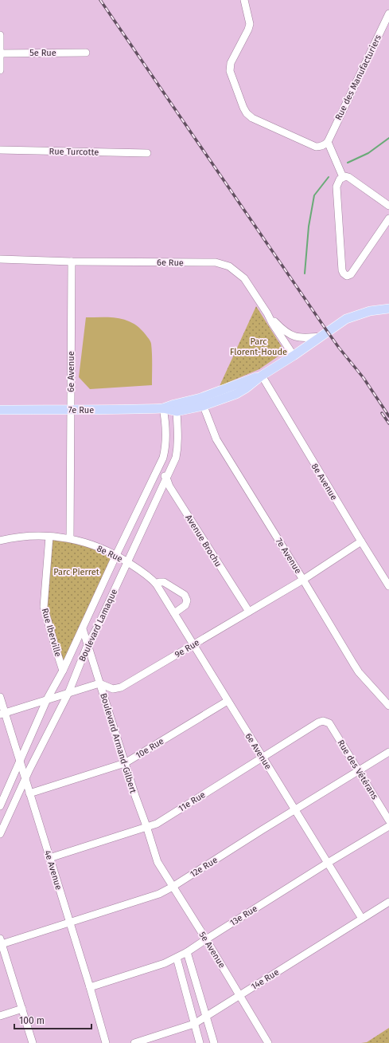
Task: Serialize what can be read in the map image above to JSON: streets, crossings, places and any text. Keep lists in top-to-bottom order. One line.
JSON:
{"streets":{"main road":["7e Rue"],"street":["5e Rue","Rue des Manufacturiers","Rue Turcotte","6e Rue","6e Avenue","8e Avenue","Avenue Brochu","8e Rue","7e Avenue","Boulevard Lamaque","Rue Iberville","9e Rue","Boulevard Armand-Gilbert","10e Rue","Rue des Vétérans","11e Rue","12e Rue","4e Avenue","13e Rue","5e Avenue","14e Rue"]},"crossings":[["6e Rue","6e Avenue"],["6e Rue","7e Rue"],["6e Avenue","7e Rue"],["6e Avenue","8e Rue"],["6e Avenue","9e Rue"],["6e Avenue","10e Rue"],["6e Avenue","11e Rue"],["6e Avenue","12e Rue"],["6e Avenue","13e Rue"],["6e Avenue","14e Rue"],["7e Rue","8e Avenue"],["7e Rue","7e Avenue"],["7e Rue","Boulevard Lamaque"],["8e Avenue","9e Rue"],["Avenue Brochu","Boulevard Lamaque"],["Avenue Brochu","9e Rue"],["8e Rue","Boulevard Lamaque"],["8e Rue","Rue Iberville"],["7e Avenue","9e Rue"],["Boulevard Lamaque","Rue Iberville"],["Boulevard Lamaque","Boulevard Armand-Gilbert"],["Boulevard Lamaque","4e Avenue"],["9e Rue","Boulevard Armand-Gilbert"],["Boulevard Armand-Gilbert","10e Rue"],["Boulevard Armand-Gilbert","11e Rue"],["Boulevard Armand-Gilbert","5e Avenue"],["10e Rue","4e Avenue"],["Rue des Vétérans","11e Rue"],["Rue des Vétérans","12e Rue"],["11e Rue","4e Avenue"],["12e Rue","4e Avenue"],["12e Rue","5e Avenue"],["4e Avenue","13e Rue"],["13e Rue","5e Avenue"],["5e Avenue","14e Rue"]],"parks":["Parc Florent-Houde","Parc Pierret"],"scale_bar":"100 m"}
